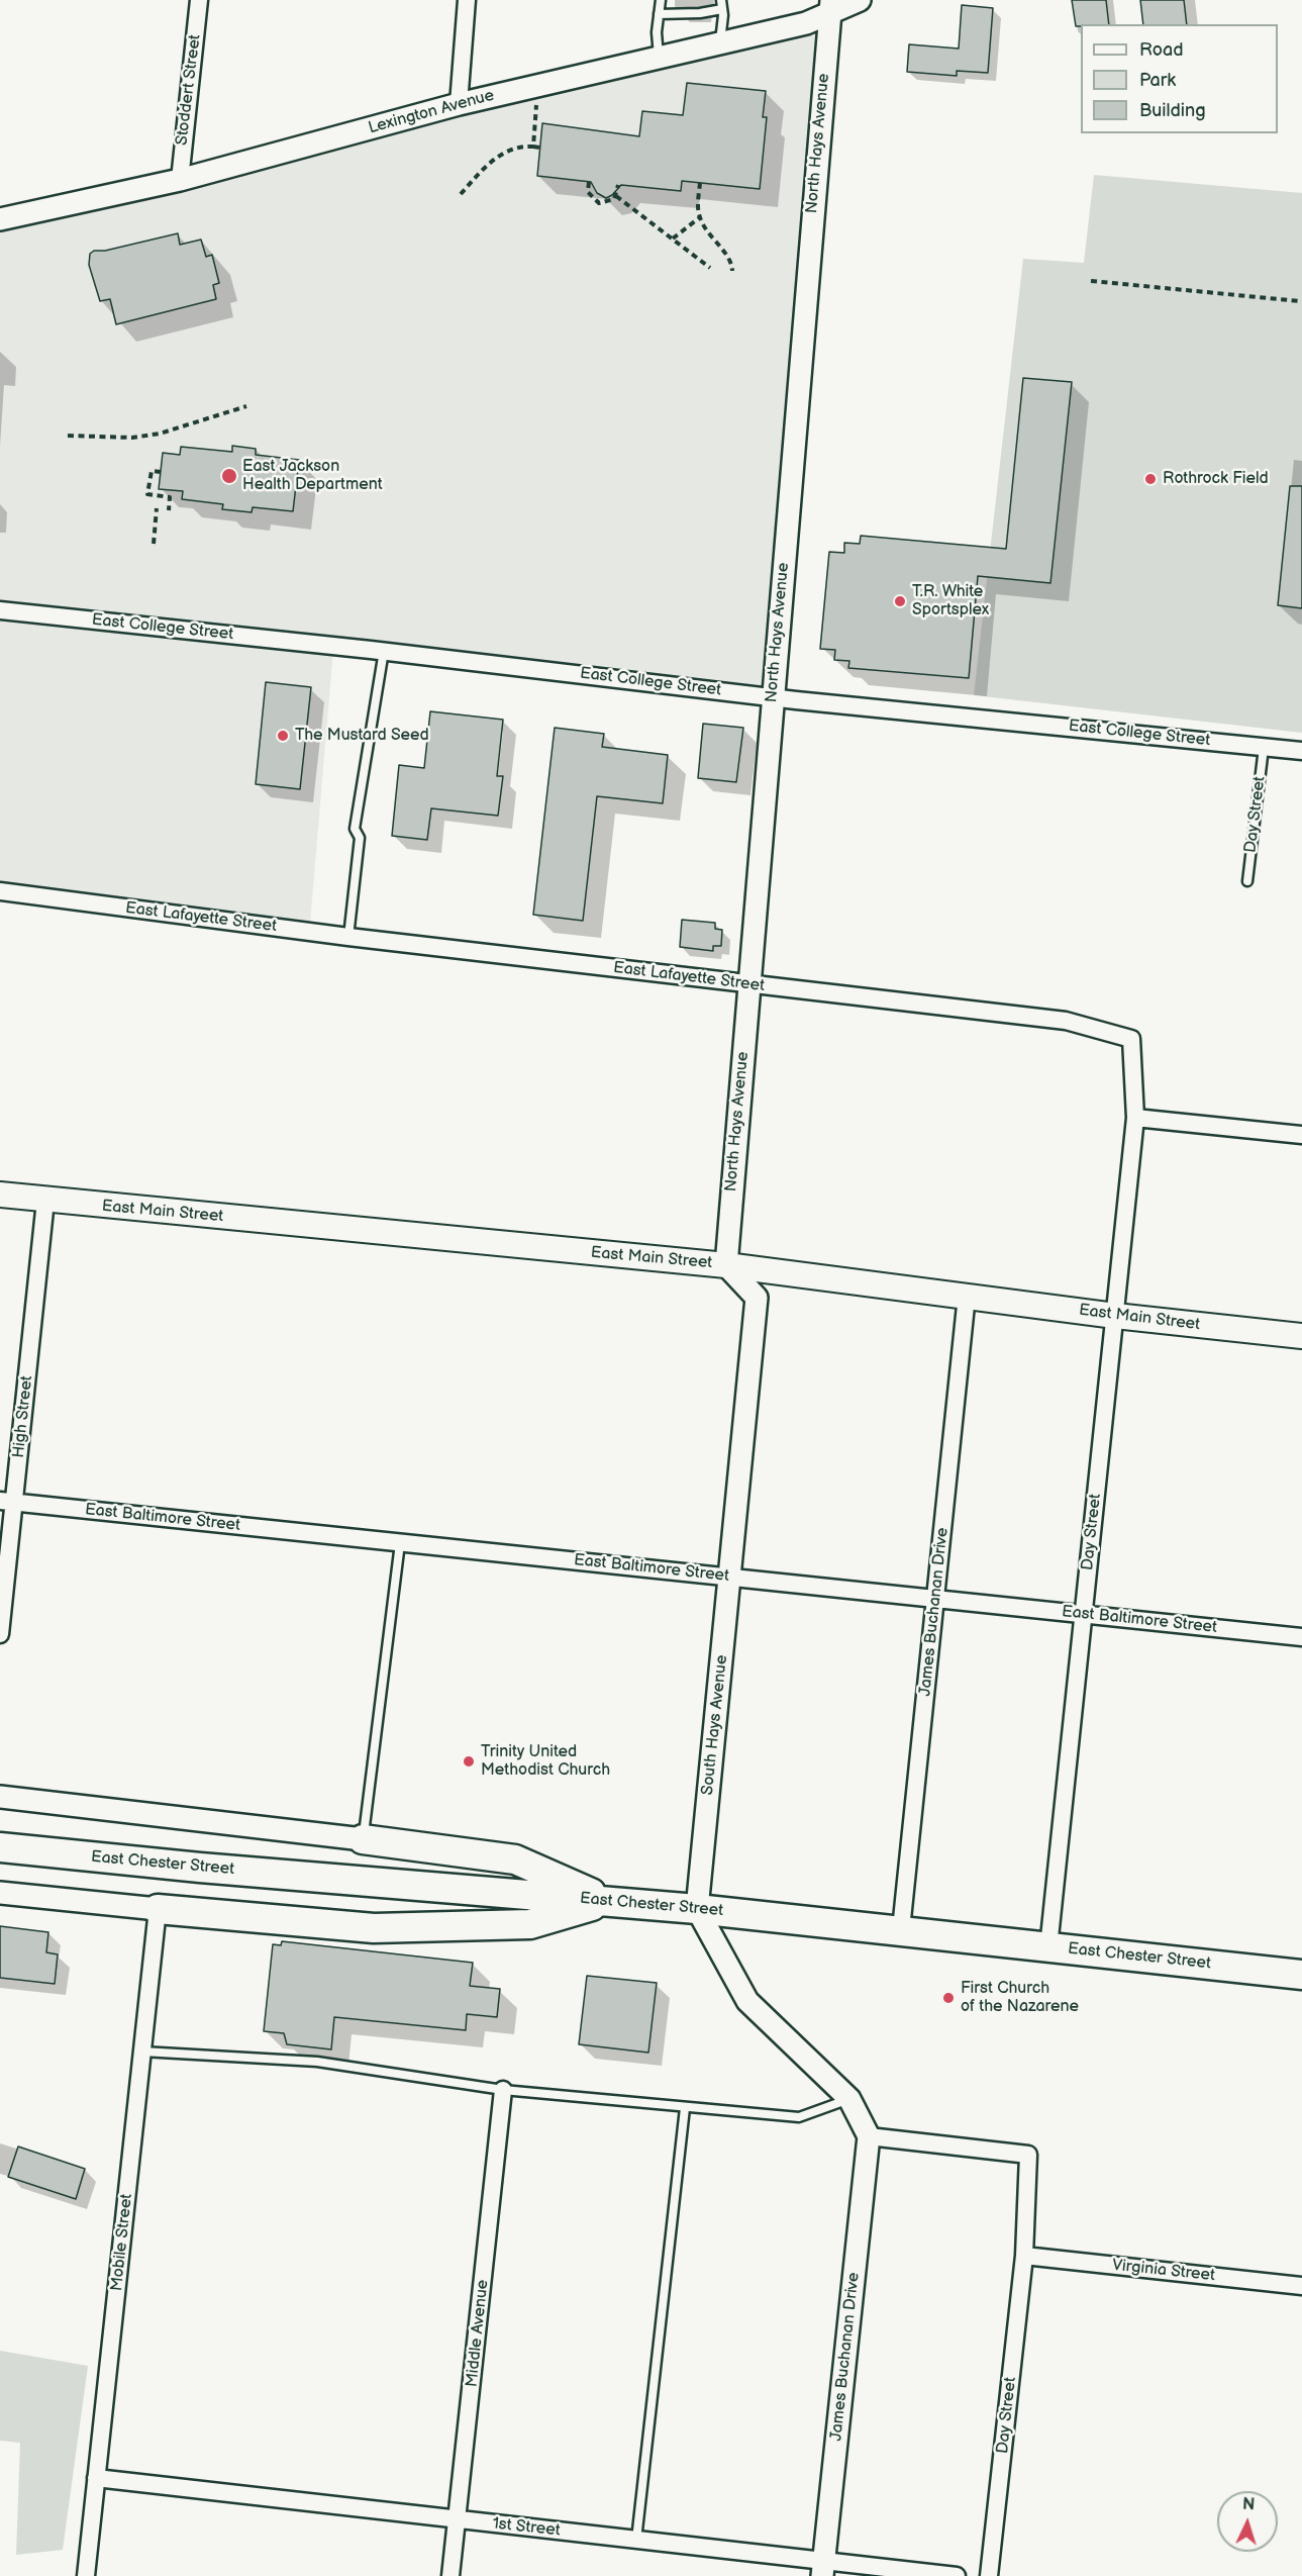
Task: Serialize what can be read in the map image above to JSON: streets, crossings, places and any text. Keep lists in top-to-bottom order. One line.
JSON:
{"streets":{"highway":["East Chester Street"],"main road":["East Main Street"],"street":["Stoddert Street","Lexington Avenue","North Hays Avenue","East College Street","Day Street","East Lafayette Street","High Street","East Baltimore Street","James Buchanan Drive","South Hays Avenue","Mobile Street","Virginia Street","Middle Avenue","1st Street"]},"crossings":[["Stoddert Street","Lexington Avenue"],["Lexington Avenue","North Hays Avenue"],["North Hays Avenue","East College Street"],["North Hays Avenue","East Lafayette Street"],["North Hays Avenue","East Main Street"],["North Hays Avenue","South Hays Avenue"],["East College Street","Day Street"],["Day Street","East Lafayette Street"],["Day Street","East Main Street"],["Day Street","East Baltimore Street"],["Day Street","James Buchanan Drive"],["Day Street","East Chester Street"],["Day Street","Virginia Street"],["East Main Street","High Street"],["East Main Street","James Buchanan Drive"],["East Main Street","South Hays Avenue"],["High Street","East Baltimore Street"],["East Baltimore Street","James Buchanan Drive"],["East Baltimore Street","South Hays Avenue"],["James Buchanan Drive","East Chester Street"],["James Buchanan Drive","1st Street"],["South Hays Avenue","East Chester Street"],["Mobile Street","1st Street"],["Middle Avenue","1st Street"]],"places":["East Jackson Health Department","Rothrock Field","T.R. White Sportsplex","The Mustard Seed","Trinity United Methodist Church","First Church of the Nazarene"],"legend":["Road","Park","Building"],"north":"top"}
